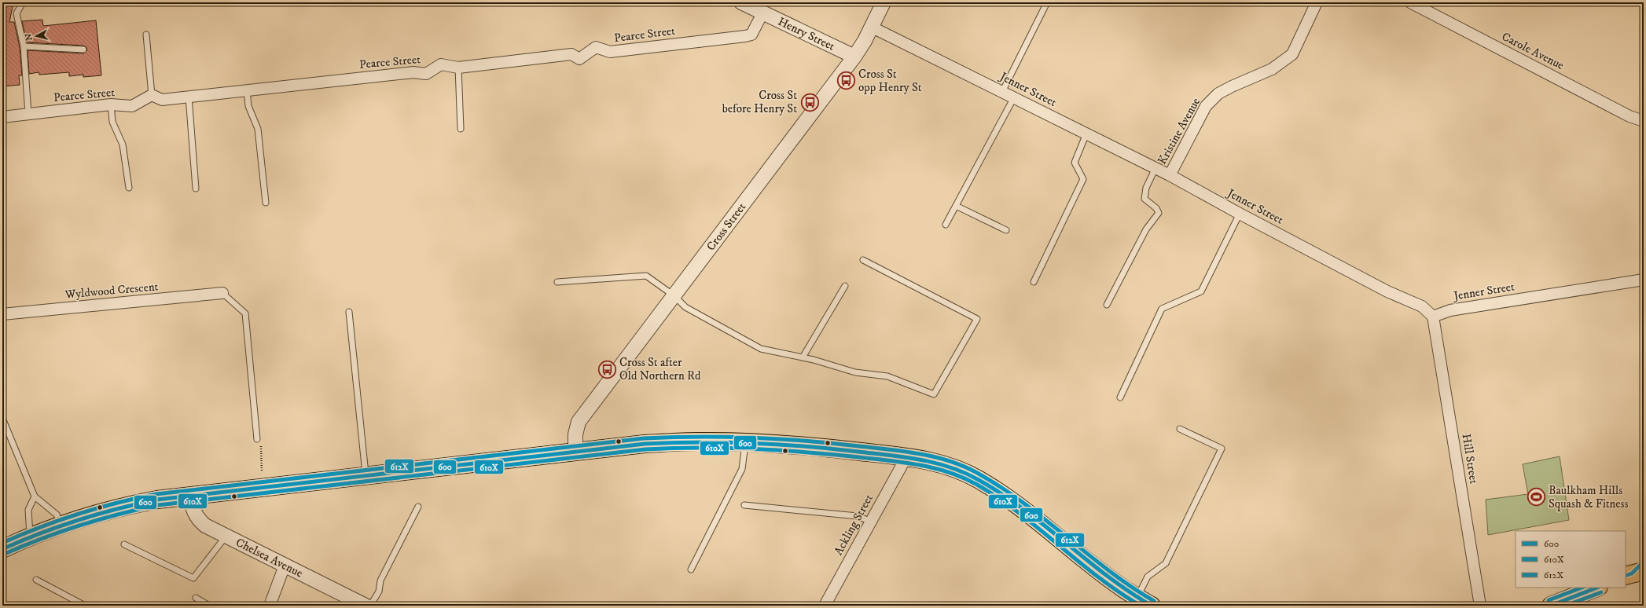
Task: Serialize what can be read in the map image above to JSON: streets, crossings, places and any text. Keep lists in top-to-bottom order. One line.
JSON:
{"streets":{"street":["Pearce Street","Henry Street","Carole Avenue","Jenner Street","Kristine Avenue","Cross Street","Wyldwood Crescent","Hill Street","Ackling Street","Chelsea Avenue"]},"crossings":[["Pearce Street","Henry Street"],["Henry Street","Cross Street"],["Jenner Street","Kristine Avenue"],["Jenner Street","Cross Street"],["Jenner Street","Hill Street"]],"places":{"bus stop":["Cross St opp Henry St","Cross St before Henry St","Cross St after Old Northern Rd"],"sports":["Baulkham Hills Squash & Fitness"]},"lines":["transit line 612X","transit line 600","transit line 610X"],"legend":["600","610X","612X"],"north":"left"}
